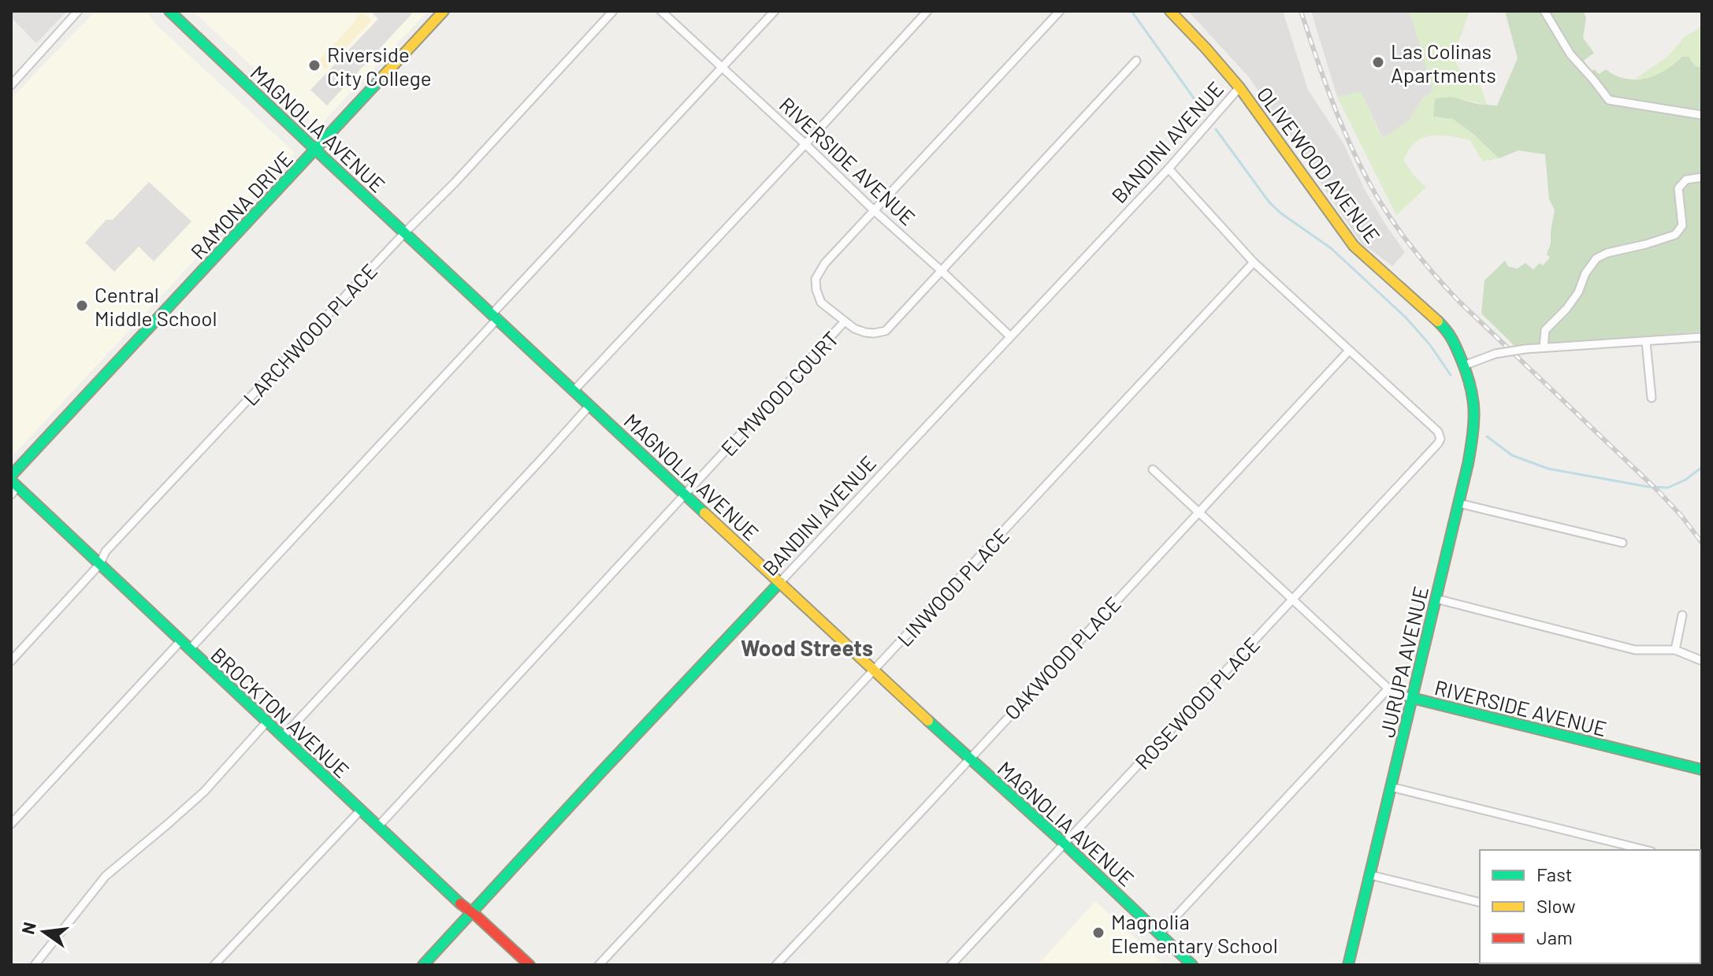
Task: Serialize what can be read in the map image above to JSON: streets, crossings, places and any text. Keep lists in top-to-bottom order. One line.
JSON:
{"streets":{"main road":["MAGNOLIA AVENUE","BANDINI AVENUE","RIVERSIDE AVENUE","OLIVEWOOD AVENUE","RAMONA DRIVE","JURUPA AVENUE","BROCKTON AVENUE"],"street":["LARCHWOOD PLACE","ELMWOOD COURT","LINWOOD PLACE","OAKWOOD PLACE","ROSEWOOD PLACE"]},"crossings":[["MAGNOLIA AVENUE","BANDINI AVENUE"],["MAGNOLIA AVENUE","RAMONA DRIVE"],["MAGNOLIA AVENUE","LARCHWOOD PLACE"],["MAGNOLIA AVENUE","ELMWOOD COURT"],["MAGNOLIA AVENUE","LINWOOD PLACE"],["MAGNOLIA AVENUE","OAKWOOD PLACE"],["MAGNOLIA AVENUE","ROSEWOOD PLACE"],["BANDINI AVENUE","RIVERSIDE AVENUE"],["BANDINI AVENUE","OLIVEWOOD AVENUE"],["BANDINI AVENUE","BROCKTON AVENUE"],["RIVERSIDE AVENUE","ELMWOOD COURT"],["RIVERSIDE AVENUE","OAKWOOD PLACE"],["RIVERSIDE AVENUE","JURUPA AVENUE"],["RIVERSIDE AVENUE","ROSEWOOD PLACE"],["OLIVEWOOD AVENUE","JURUPA AVENUE"],["RAMONA DRIVE","BROCKTON AVENUE"],["LARCHWOOD PLACE","BROCKTON AVENUE"],["ELMWOOD COURT","BROCKTON AVENUE"],["OAKWOOD PLACE","ROSEWOOD PLACE"]],"districts":["Wood Streets"],"places":["Las Colinas Apartments","Riverside City College","Central Middle School","Magnolia Elementary School"],"legend":["Fast","Slow","Jam"],"north":"left"}
